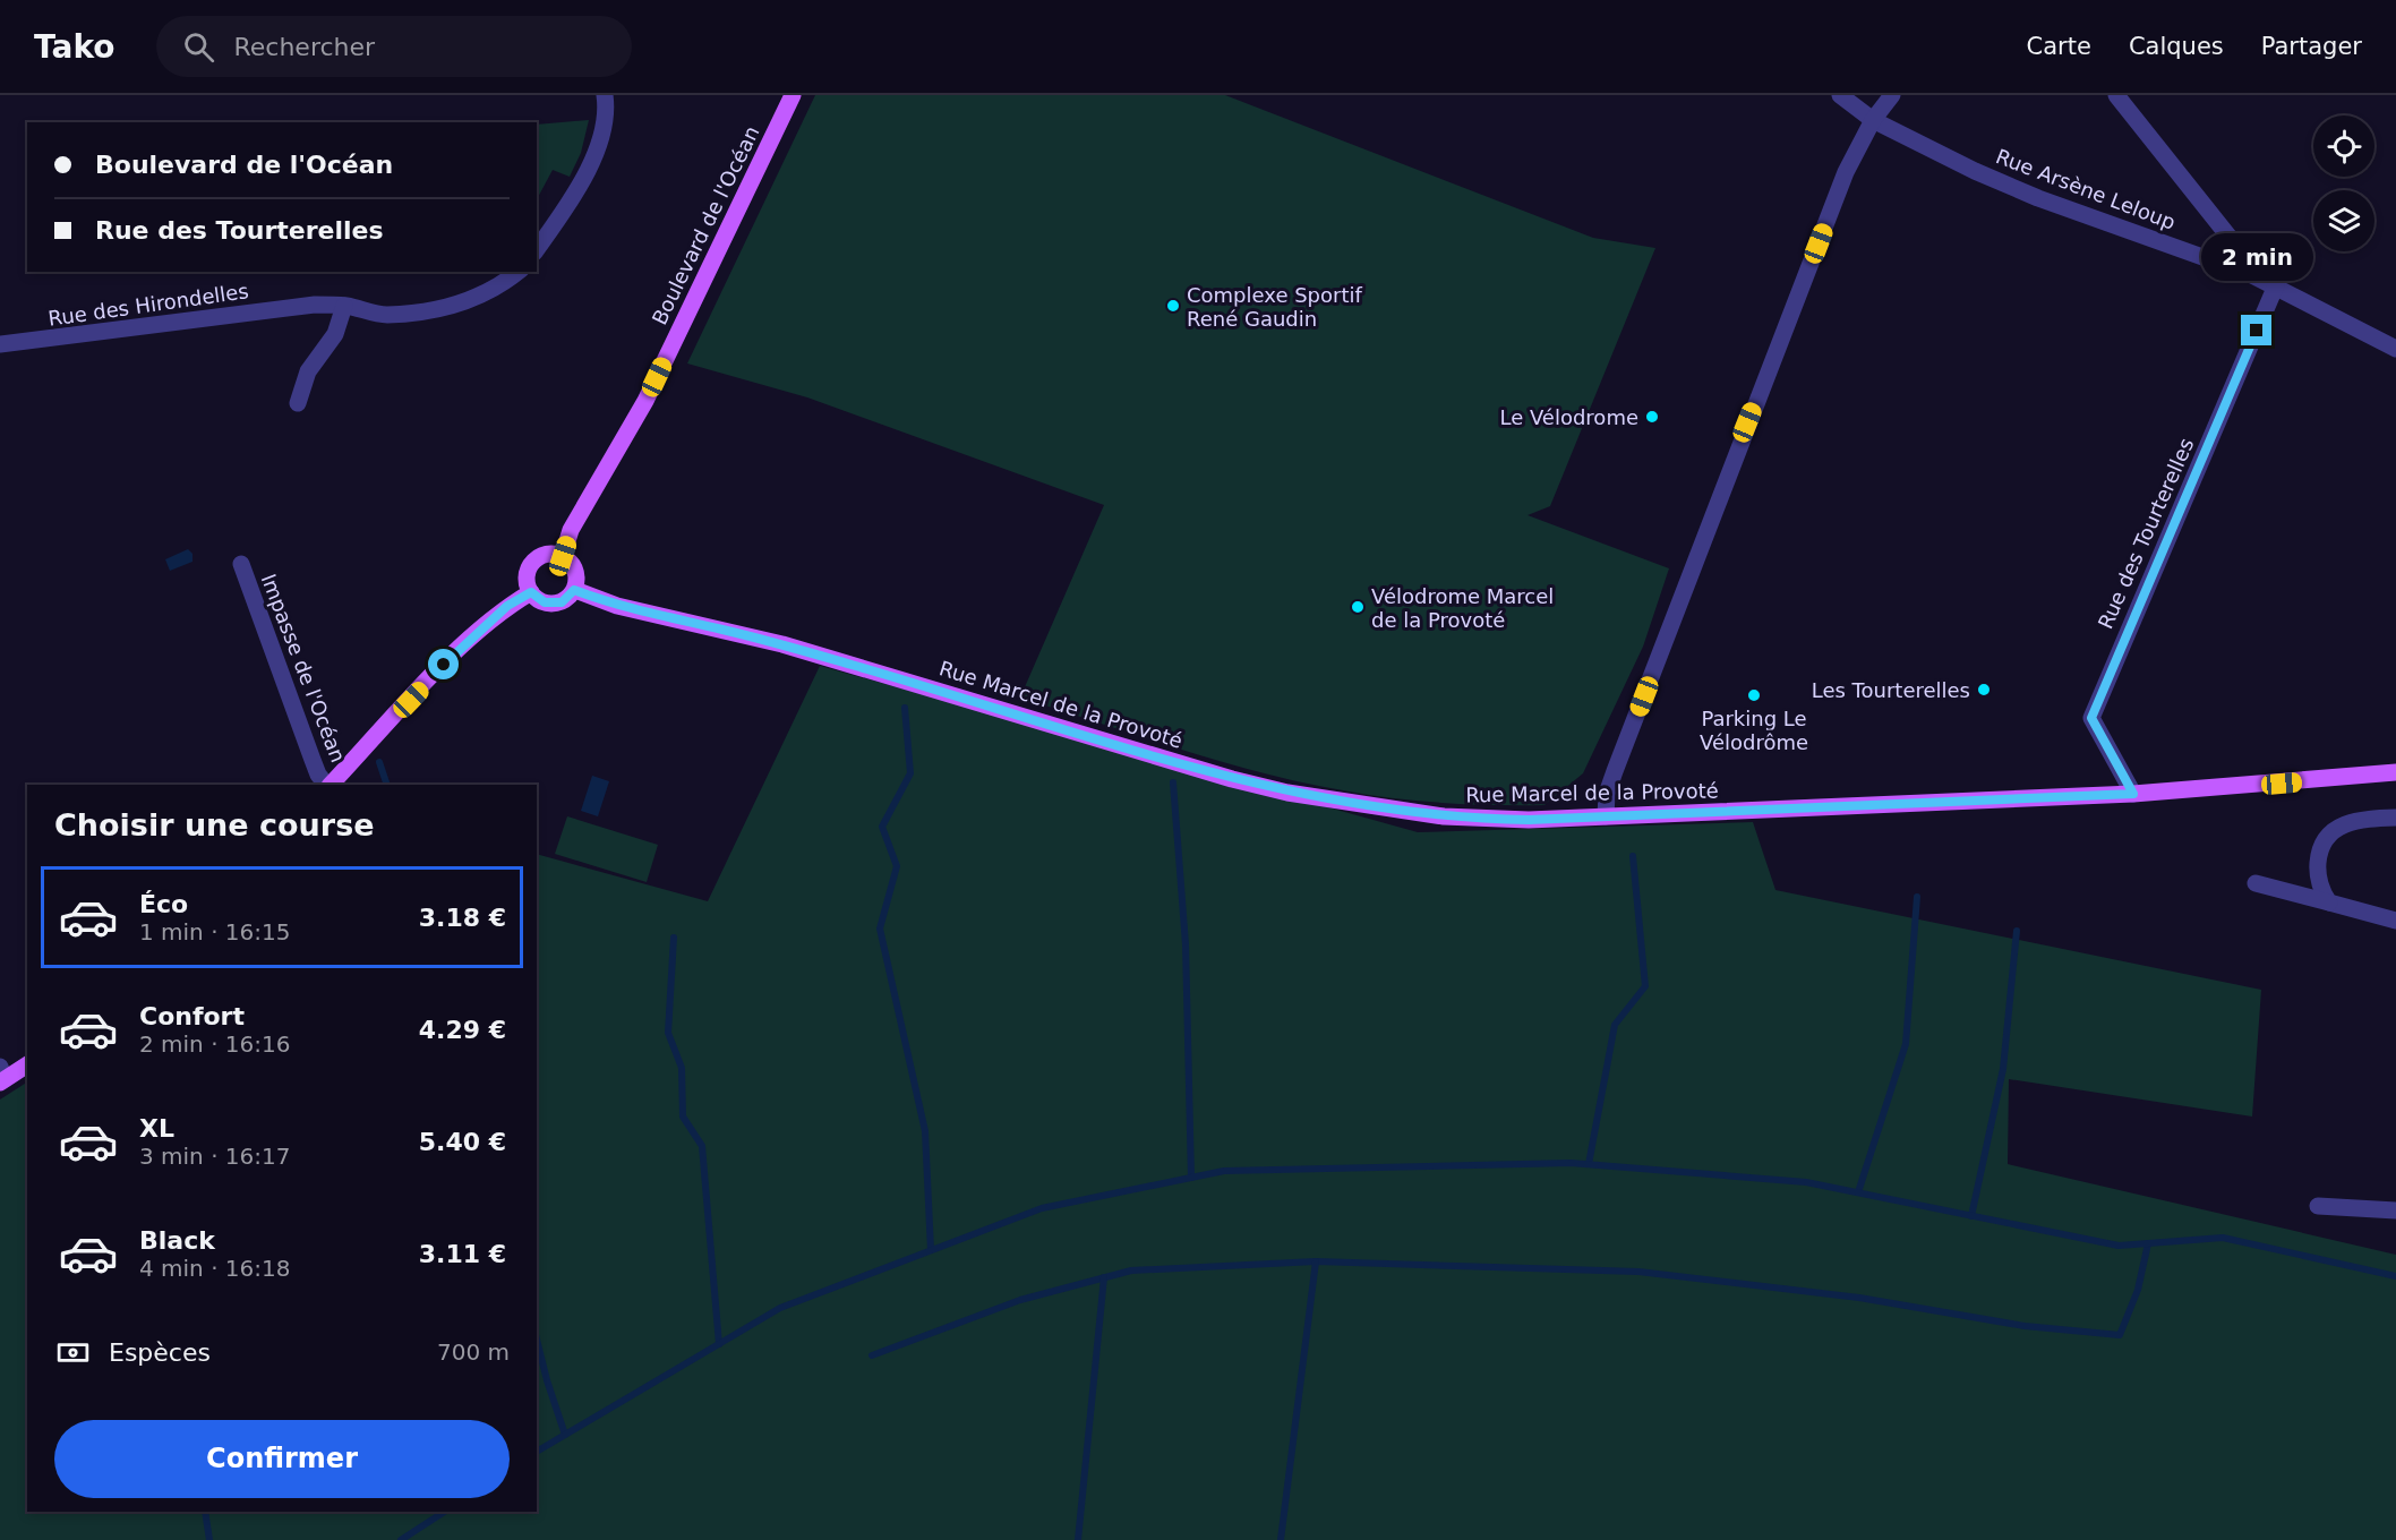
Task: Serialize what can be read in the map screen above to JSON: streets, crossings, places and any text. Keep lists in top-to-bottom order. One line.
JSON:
{"streets":{"main road":["Boulevard de l'Océan","Rue Marcel de la Provoté"],"street":["Rue Arsène Leloup","Rue des Hirondelles","Rue des Tourterelles","Impasse de l'Océan"]},"crossings":[["Rue Arsène Leloup","Rue des Tourterelles"],["Boulevard de l'Océan","Rue Marcel de la Provoté"],["Rue des Tourterelles","Rue Marcel de la Provoté"]],"places":["Complexe Sportif René Gaudin","Le Vélodrome","Vélodrome Marcel de la Provoté","Les Tourterelles","Parking Le Vélodrôme"],"page":{"header":"Tako","search":"Rechercher","nav":["Carte","Calques","Partager"],"banner":["Boulevard de l'Océan","Rue des Tourterelles"],"bubble":"2 min","heading":"Choisir une course","list":[{"name":"Éco","note":"1 min · 16:15","value":"3.18 €"},{"name":"Confort","note":"2 min · 16:16","value":"4.29 €"},{"name":"XL","note":"3 min · 16:17","value":"5.40 €"},{"name":"Black","note":"4 min · 16:18","value":"3.11 €"}],"pay":["Espèces","700 m"],"buttons":"Confirmer"}}
